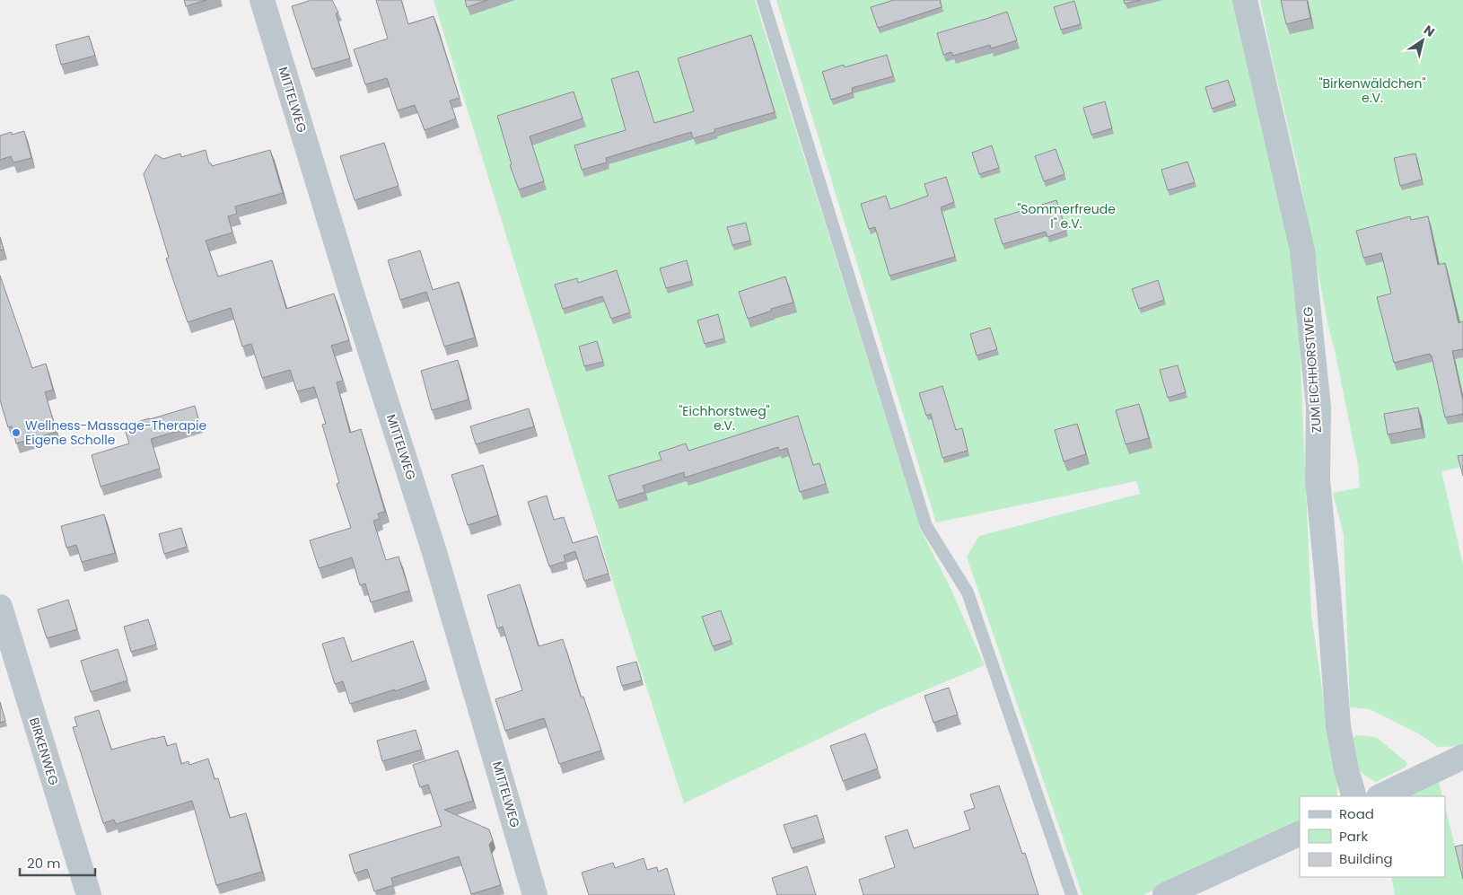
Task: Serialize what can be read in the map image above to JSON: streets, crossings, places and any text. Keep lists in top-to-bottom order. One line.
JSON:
{"streets":{"street":["MITTELWEG","ZUM EICHHORSTWEG","BIRKENWEG"]},"parks":["\"Birkenwäldchen\" e.V.","\"Sommerfreude I\" e.V.","\"Eichhorstweg\" e.V."],"places":["Wellness-Massage-Therapie Eigene Scholle"],"legend":["Road","Park","Building"],"scale_bar":"20 m","north":"top right"}
